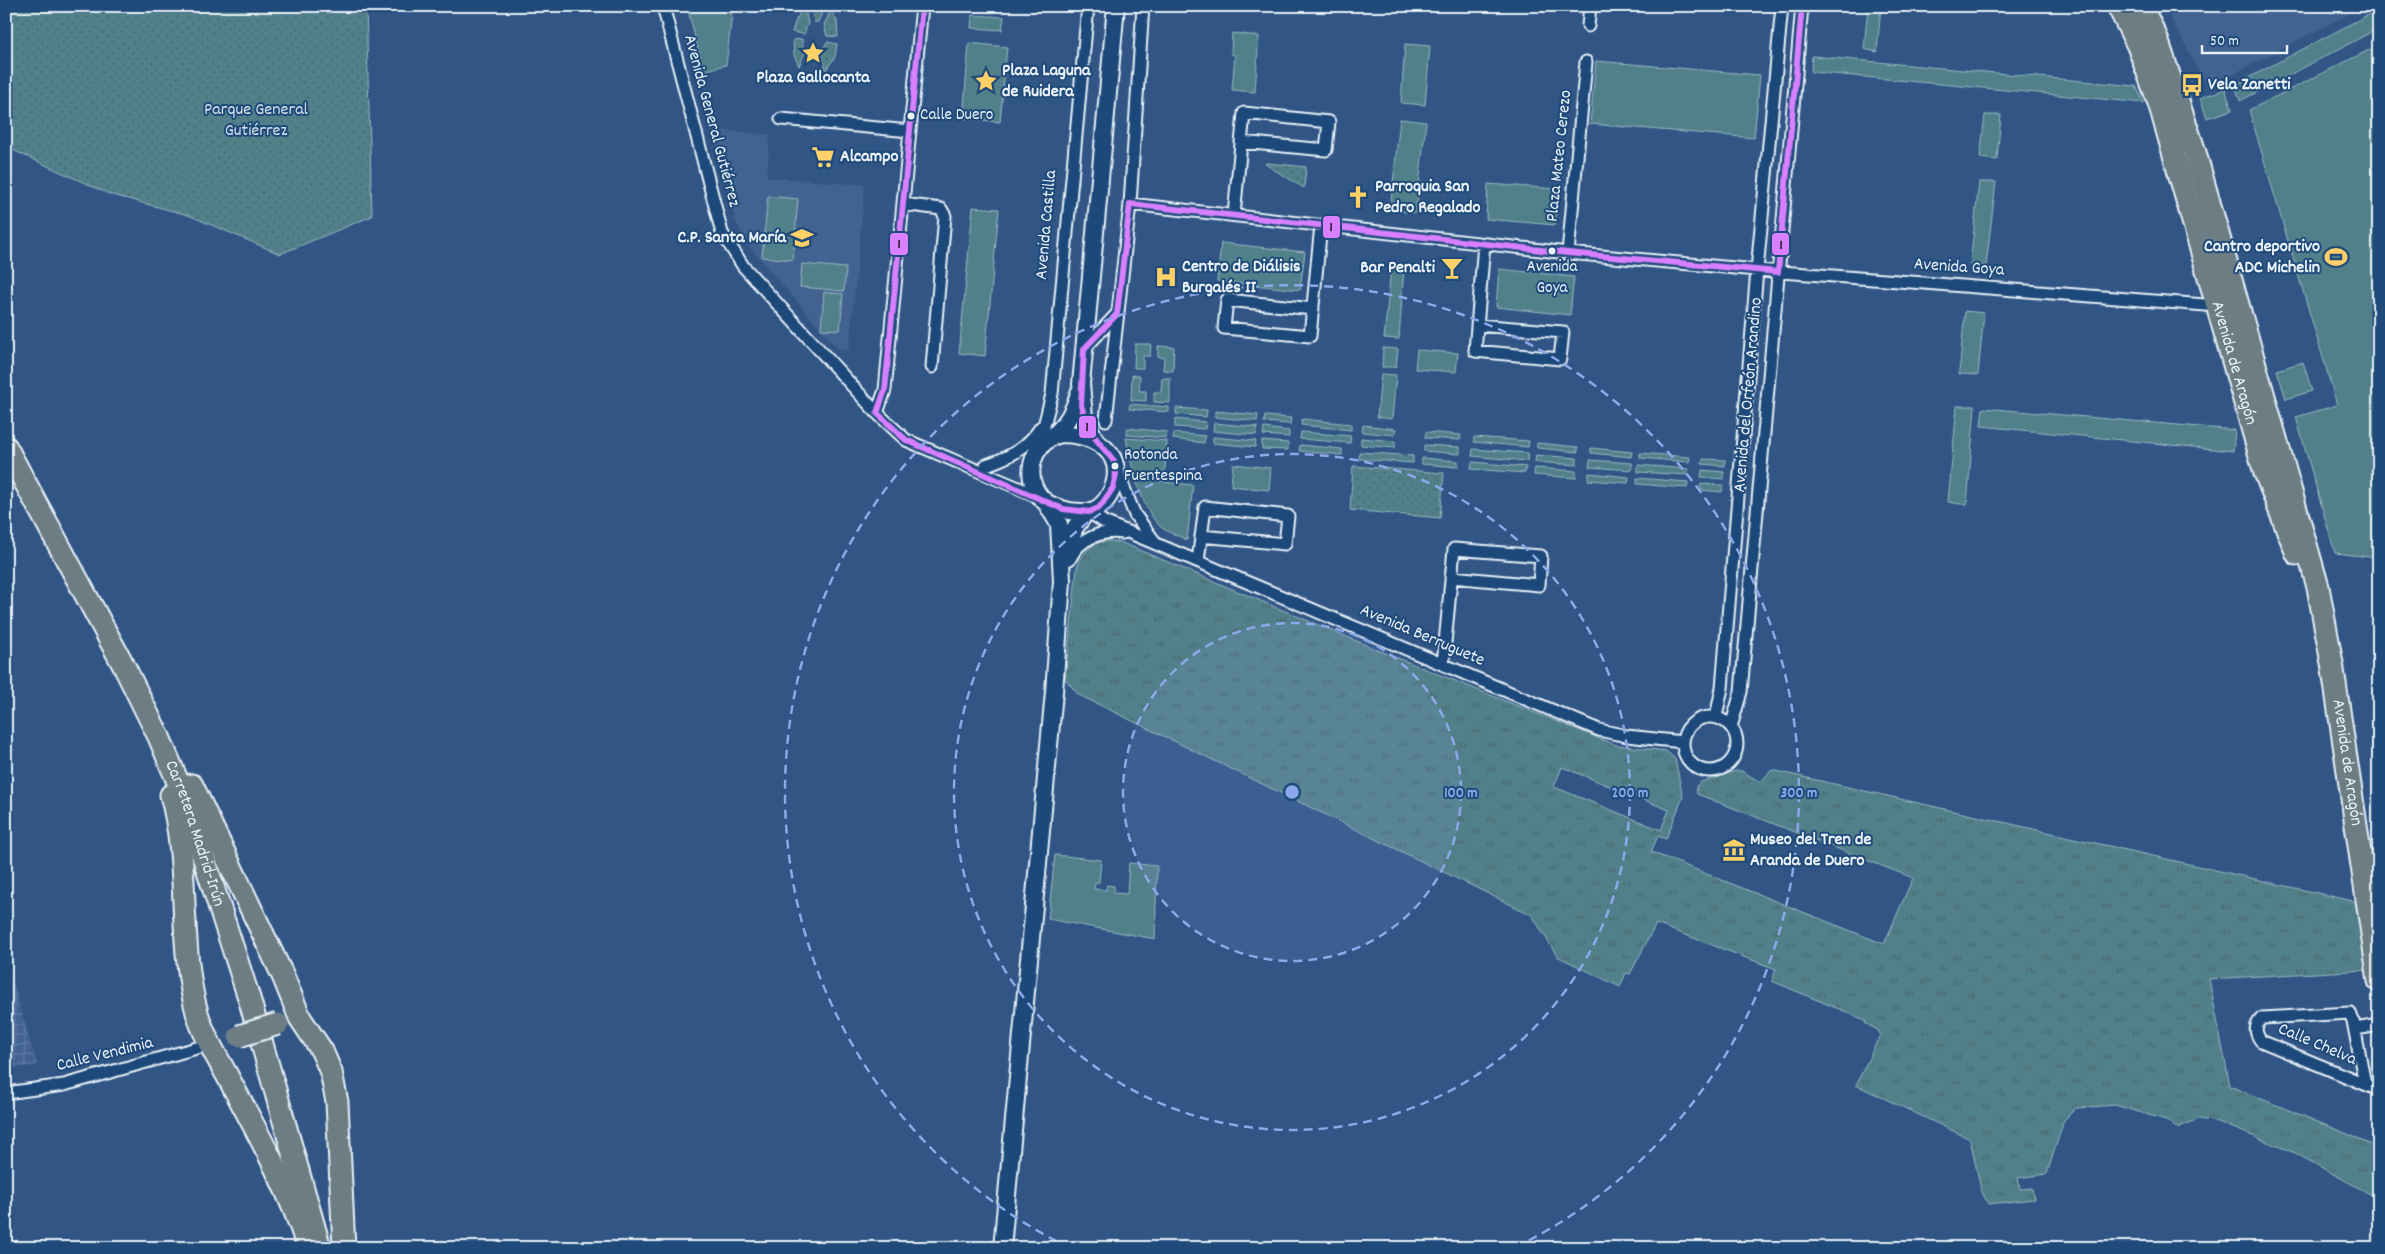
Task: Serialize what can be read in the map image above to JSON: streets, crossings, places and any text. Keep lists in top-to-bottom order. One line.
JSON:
{"streets":{"highway":["Avenida de Aragón","Carretera Madrid-Irún"],"street":["Avenida General Gutiérrez","Plaza Mateo Cerezo","Avenida Castilla","Avenida Goya","Avenida del Orfeón Arandino","Avenida Berruguete","Calle Chelva","Calle Vendimia"]},"crossings":[["Avenida General Gutiérrez","Avenida Castilla"],["Avenida General Gutiérrez","Avenida Berruguete"],["Plaza Mateo Cerezo","Avenida Goya"],["Avenida Castilla","Avenida Berruguete"],["Avenida Goya","Avenida de Aragón"],["Avenida Goya","Avenida del Orfeón Arandino"],["Avenida del Orfeón Arandino","Avenida Berruguete"]],"parks":["Parque General Gutiérrez"],"places":{"place":["Plaza Gallocanta","Plaza Laguna de Ruidera"],"bus stop":["Vela Zanetti"],"other":["Calle Duero","Avenida Goya","Rotonda Fuentespina"],"supermarket":["Alcampo"],"church":["Parroquia San Pedro Regalado"],"school or university":["C.P. Santa María"],"sports":["Cantro deportivo ADC Michelin"],"bar":["Bar Penalti"],"hospital":["Centro de Diálisis Burgalés II"],"museum":["Museo del Tren de Aranda de Duero"]},"lines":["transit line 1"],"scale_bar":"50 m","rings":["100 m","200 m","300 m"]}
